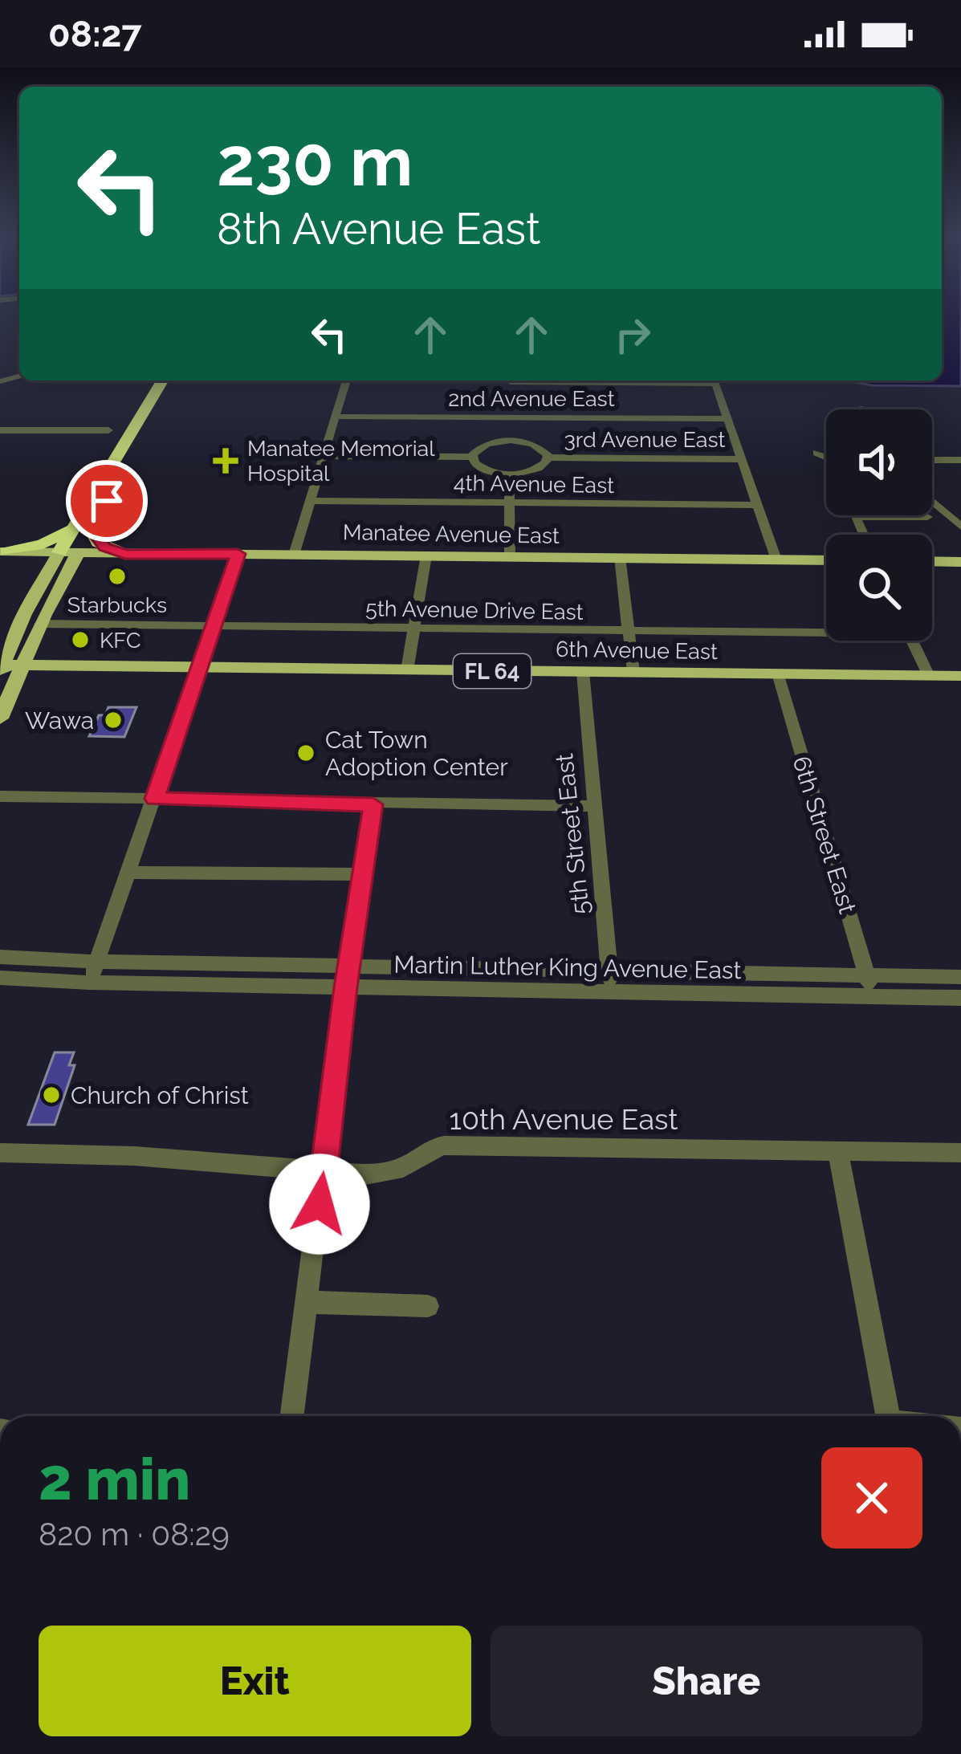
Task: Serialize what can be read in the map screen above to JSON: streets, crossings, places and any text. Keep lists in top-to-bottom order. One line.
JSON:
{"streets":{"main road":["Manatee Avenue East","6th Avenue East","FL 64"],"street":["2nd Avenue East","3rd Avenue East","4th Avenue East","5th Avenue Drive East","5th Street East","6th Street East","Martin Luther King Avenue East","10th Avenue East"]},"crossings":[["6th Avenue East","FL 64"],["6th Avenue East","5th Street East"],["6th Avenue East","6th Street East"],["5th Street East","Martin Luther King Avenue East"],["6th Street East","Martin Luther King Avenue East"]],"places":{"health":["Manatee Memorial Hospital"],"other":["Starbucks","KFC","Wawa","Cat Town Adoption Center","Church of Christ"]},"page":{"status":"08:27","turn":["230 m","8th Avenue East"],"heading":["2 min","820 m · 08:29"],"buttons":["Exit","Share"]}}
